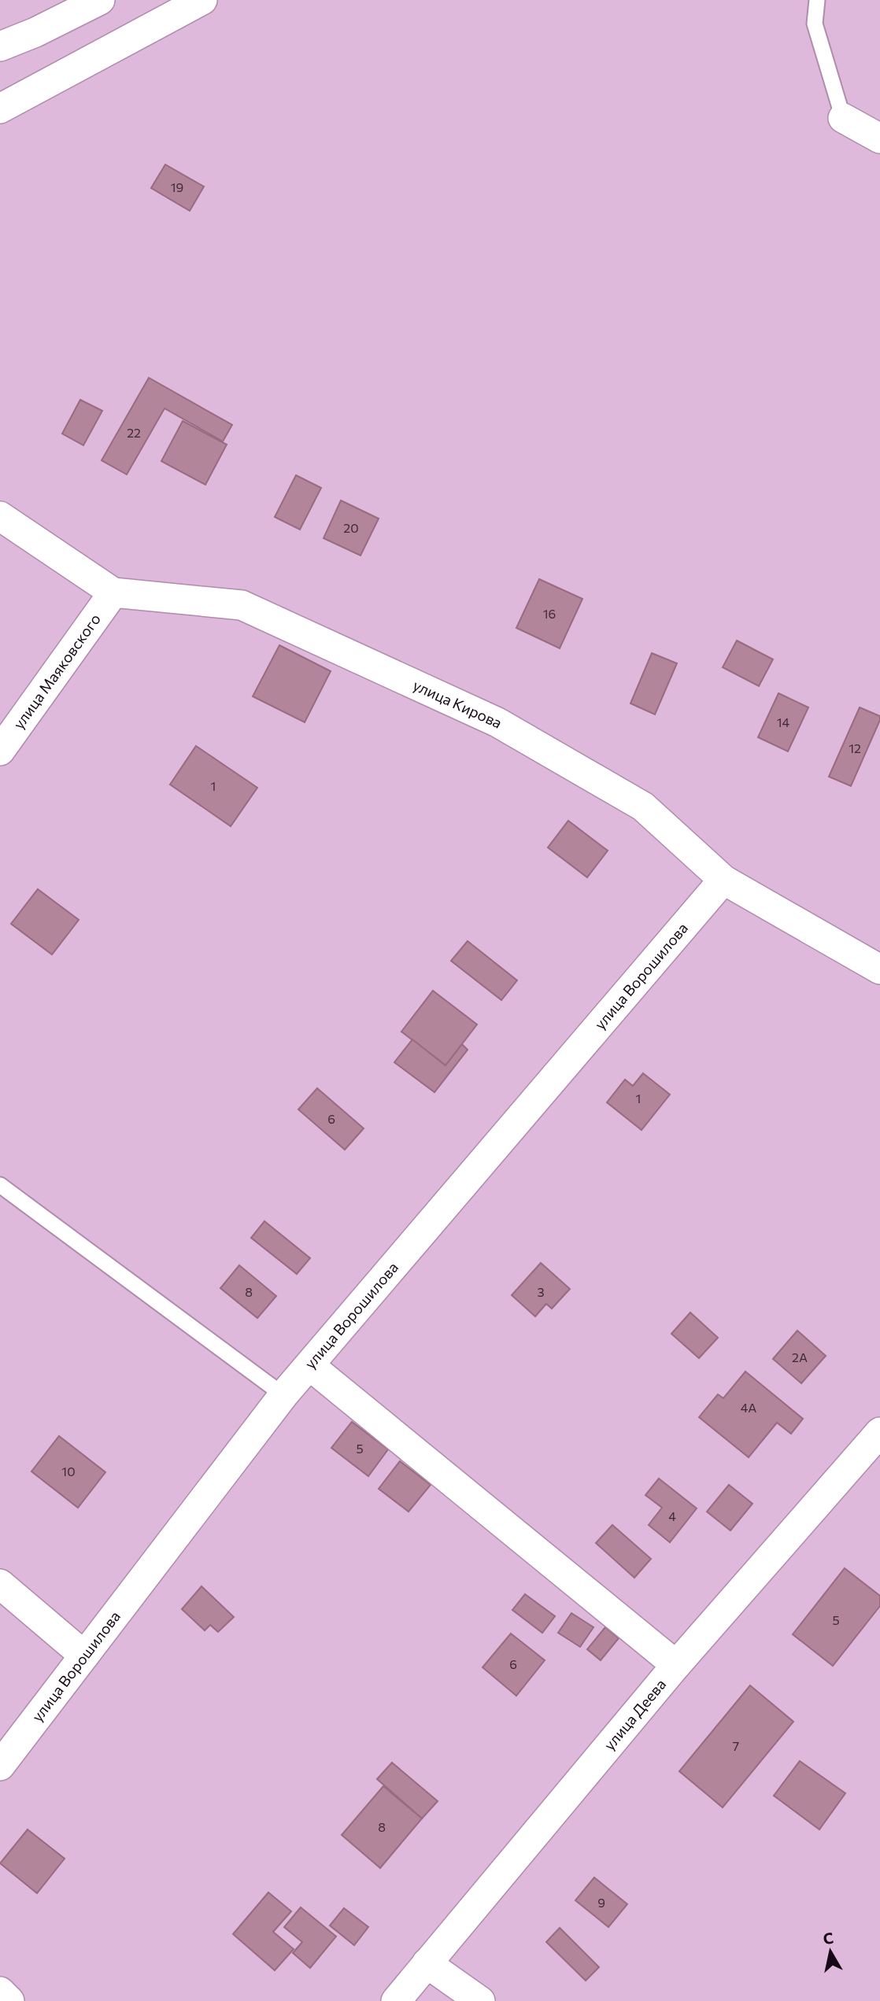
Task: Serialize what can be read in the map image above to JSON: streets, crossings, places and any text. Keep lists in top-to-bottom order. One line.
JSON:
{"streets":{"street":["улица Маяковского","улица Кирова","улица Ворошилова","улица Деева"]},"crossings":[["улица Маяковского","улица Кирова"],["улица Кирова","улица Ворошилова"]],"house_numbers":["19","22","20","16","14","12","1","1","6","8","3","2А","4А","5","10","4","5","6","7","8","9"],"north":"top"}
